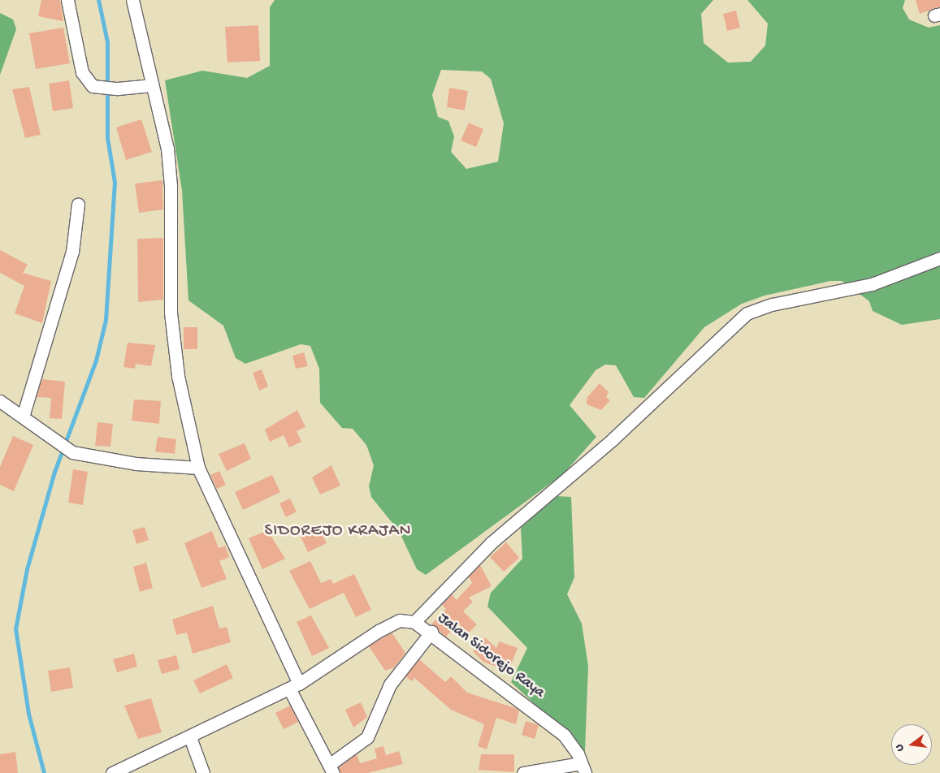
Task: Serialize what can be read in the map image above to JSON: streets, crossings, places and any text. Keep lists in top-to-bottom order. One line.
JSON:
{"streets":{"street":["Jalan Sidorejo Raya"]},"districts":["SIDOREJO KRAJAN"],"north":"left"}
